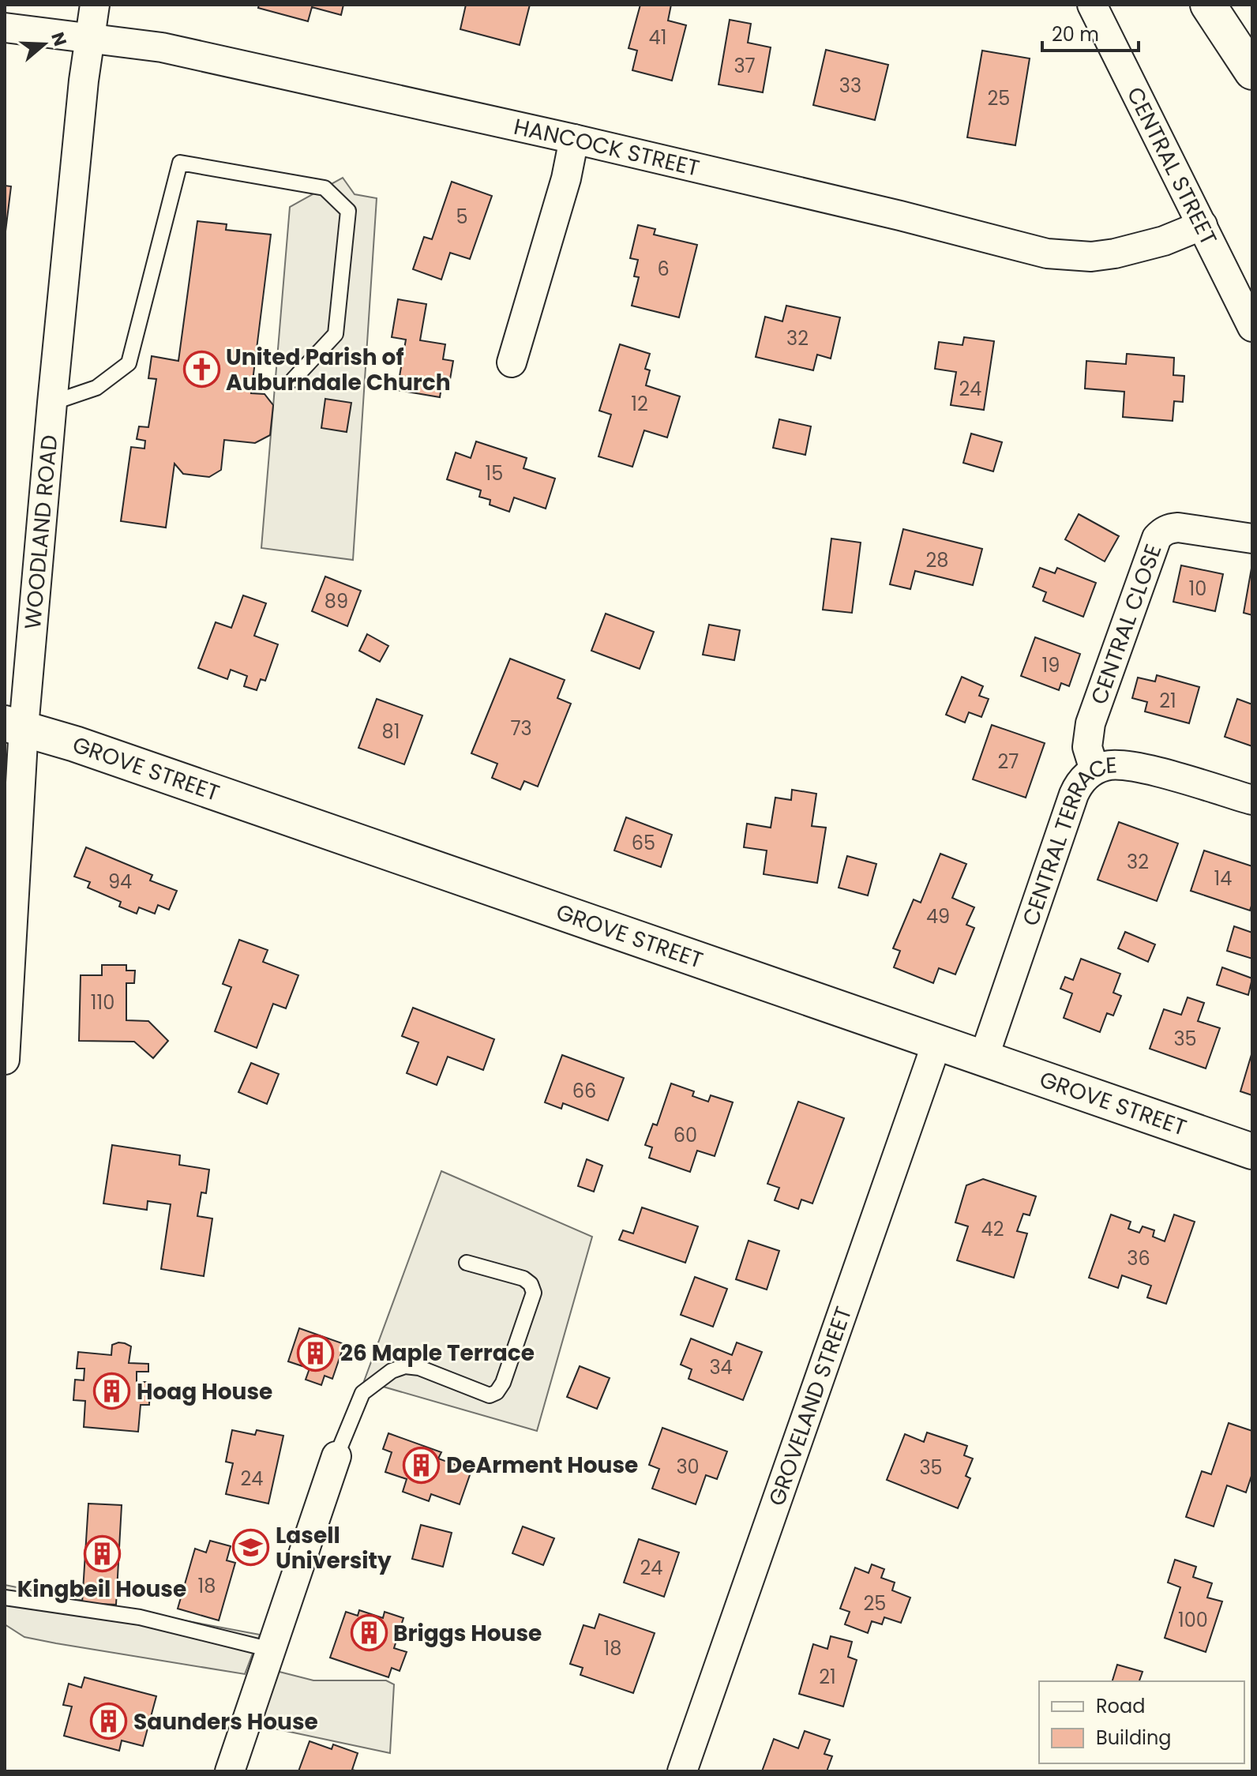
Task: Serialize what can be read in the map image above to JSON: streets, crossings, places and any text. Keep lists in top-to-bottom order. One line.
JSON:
{"streets":{"main road":["GROVE STREET"],"street":["HANCOCK STREET","CENTRAL STREET","WOODLAND ROAD","CENTRAL CLOSE","CENTRAL TERRACE","GROVELAND STREET"]},"crossings":[["HANCOCK STREET","CENTRAL STREET"],["HANCOCK STREET","WOODLAND ROAD"],["WOODLAND ROAD","GROVE STREET"],["CENTRAL CLOSE","CENTRAL TERRACE"],["GROVE STREET","CENTRAL TERRACE"],["GROVE STREET","GROVELAND STREET"]],"places":{"church":["United Parish of Auburndale Church"],"building":["26 Maple Terrace","Hoag House","DeArment House","Kingbeil House","Briggs House","Saunders House"],"school or university":["Lasell University"]},"house_numbers":["41","37","33","25","5","6","32","24","12","15","28","10","89","19","21","73","81","27","65","32","14","94","49","110","35","66","60","42","36","34","30","35","24","24","18","25","100","18","21"],"legend":["Road","Building"],"scale_bar":"20 m","north":"right"}
